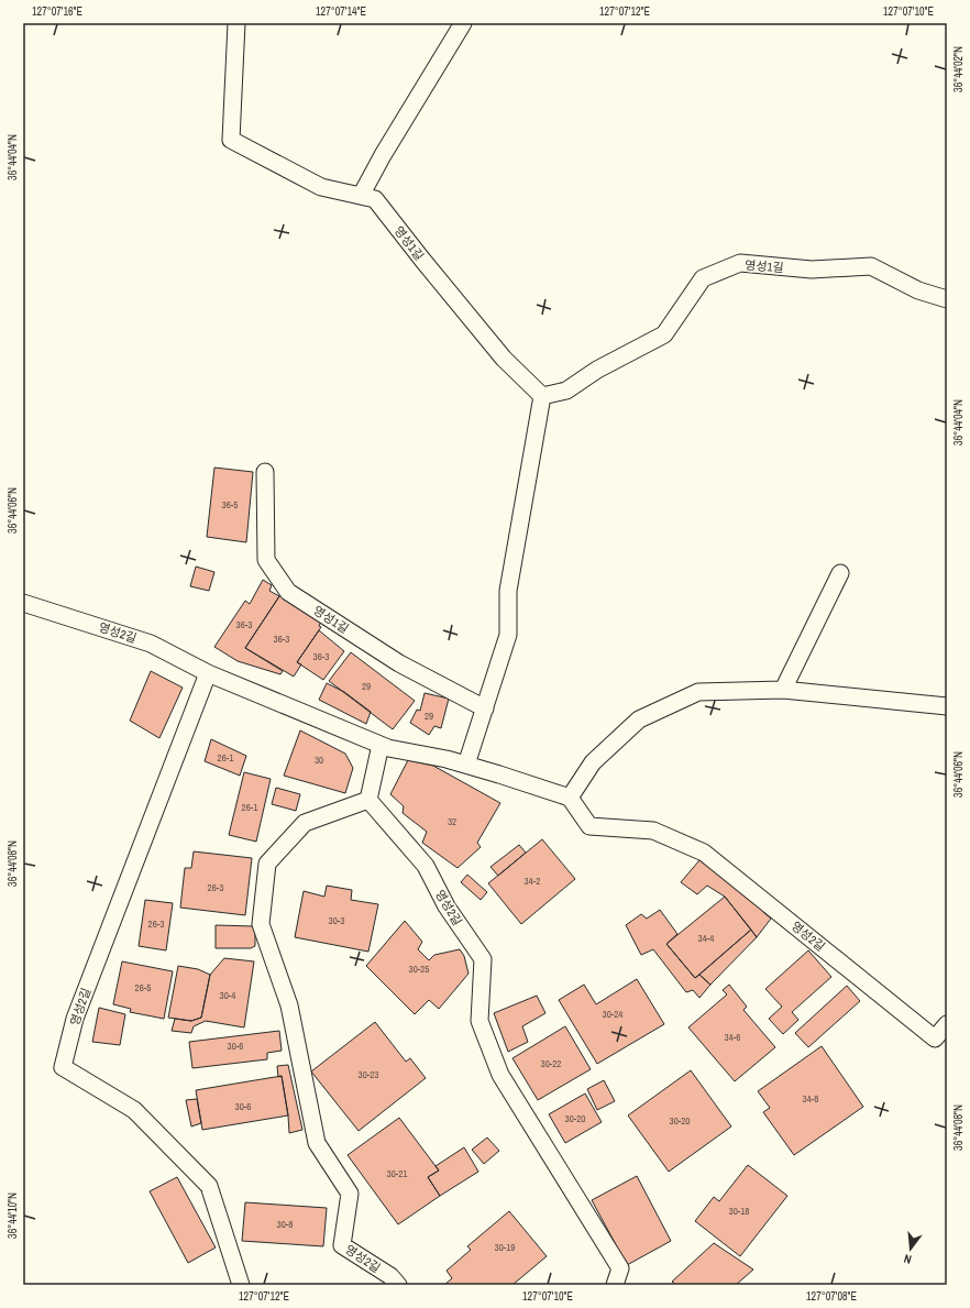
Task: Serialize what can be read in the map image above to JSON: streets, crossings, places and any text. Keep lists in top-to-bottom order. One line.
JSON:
{"streets":{"lane":["영성1길","영성2길"]},"house_numbers":["36-5","36-3","36-3","36-3","29","29","26-1","30","26-1","32","34-2","26-3","30-3","26-3","34-4","30-25","26-5","30-4","30-24","34-6","30-6","30-22","30-23","34-8","30-6","30-20","30-20","30-21","30-18","30-8","30-19"],"north":"bottom","coordinates":["127°07'16\"E","127°07'14\"E","127°07'12\"E","127°07'10\"E","36°44'02\"N","36°44'04\"N","36°44'06\"N","36°44'08\"N","36°44'10\"N","127°07'08\"E"]}
